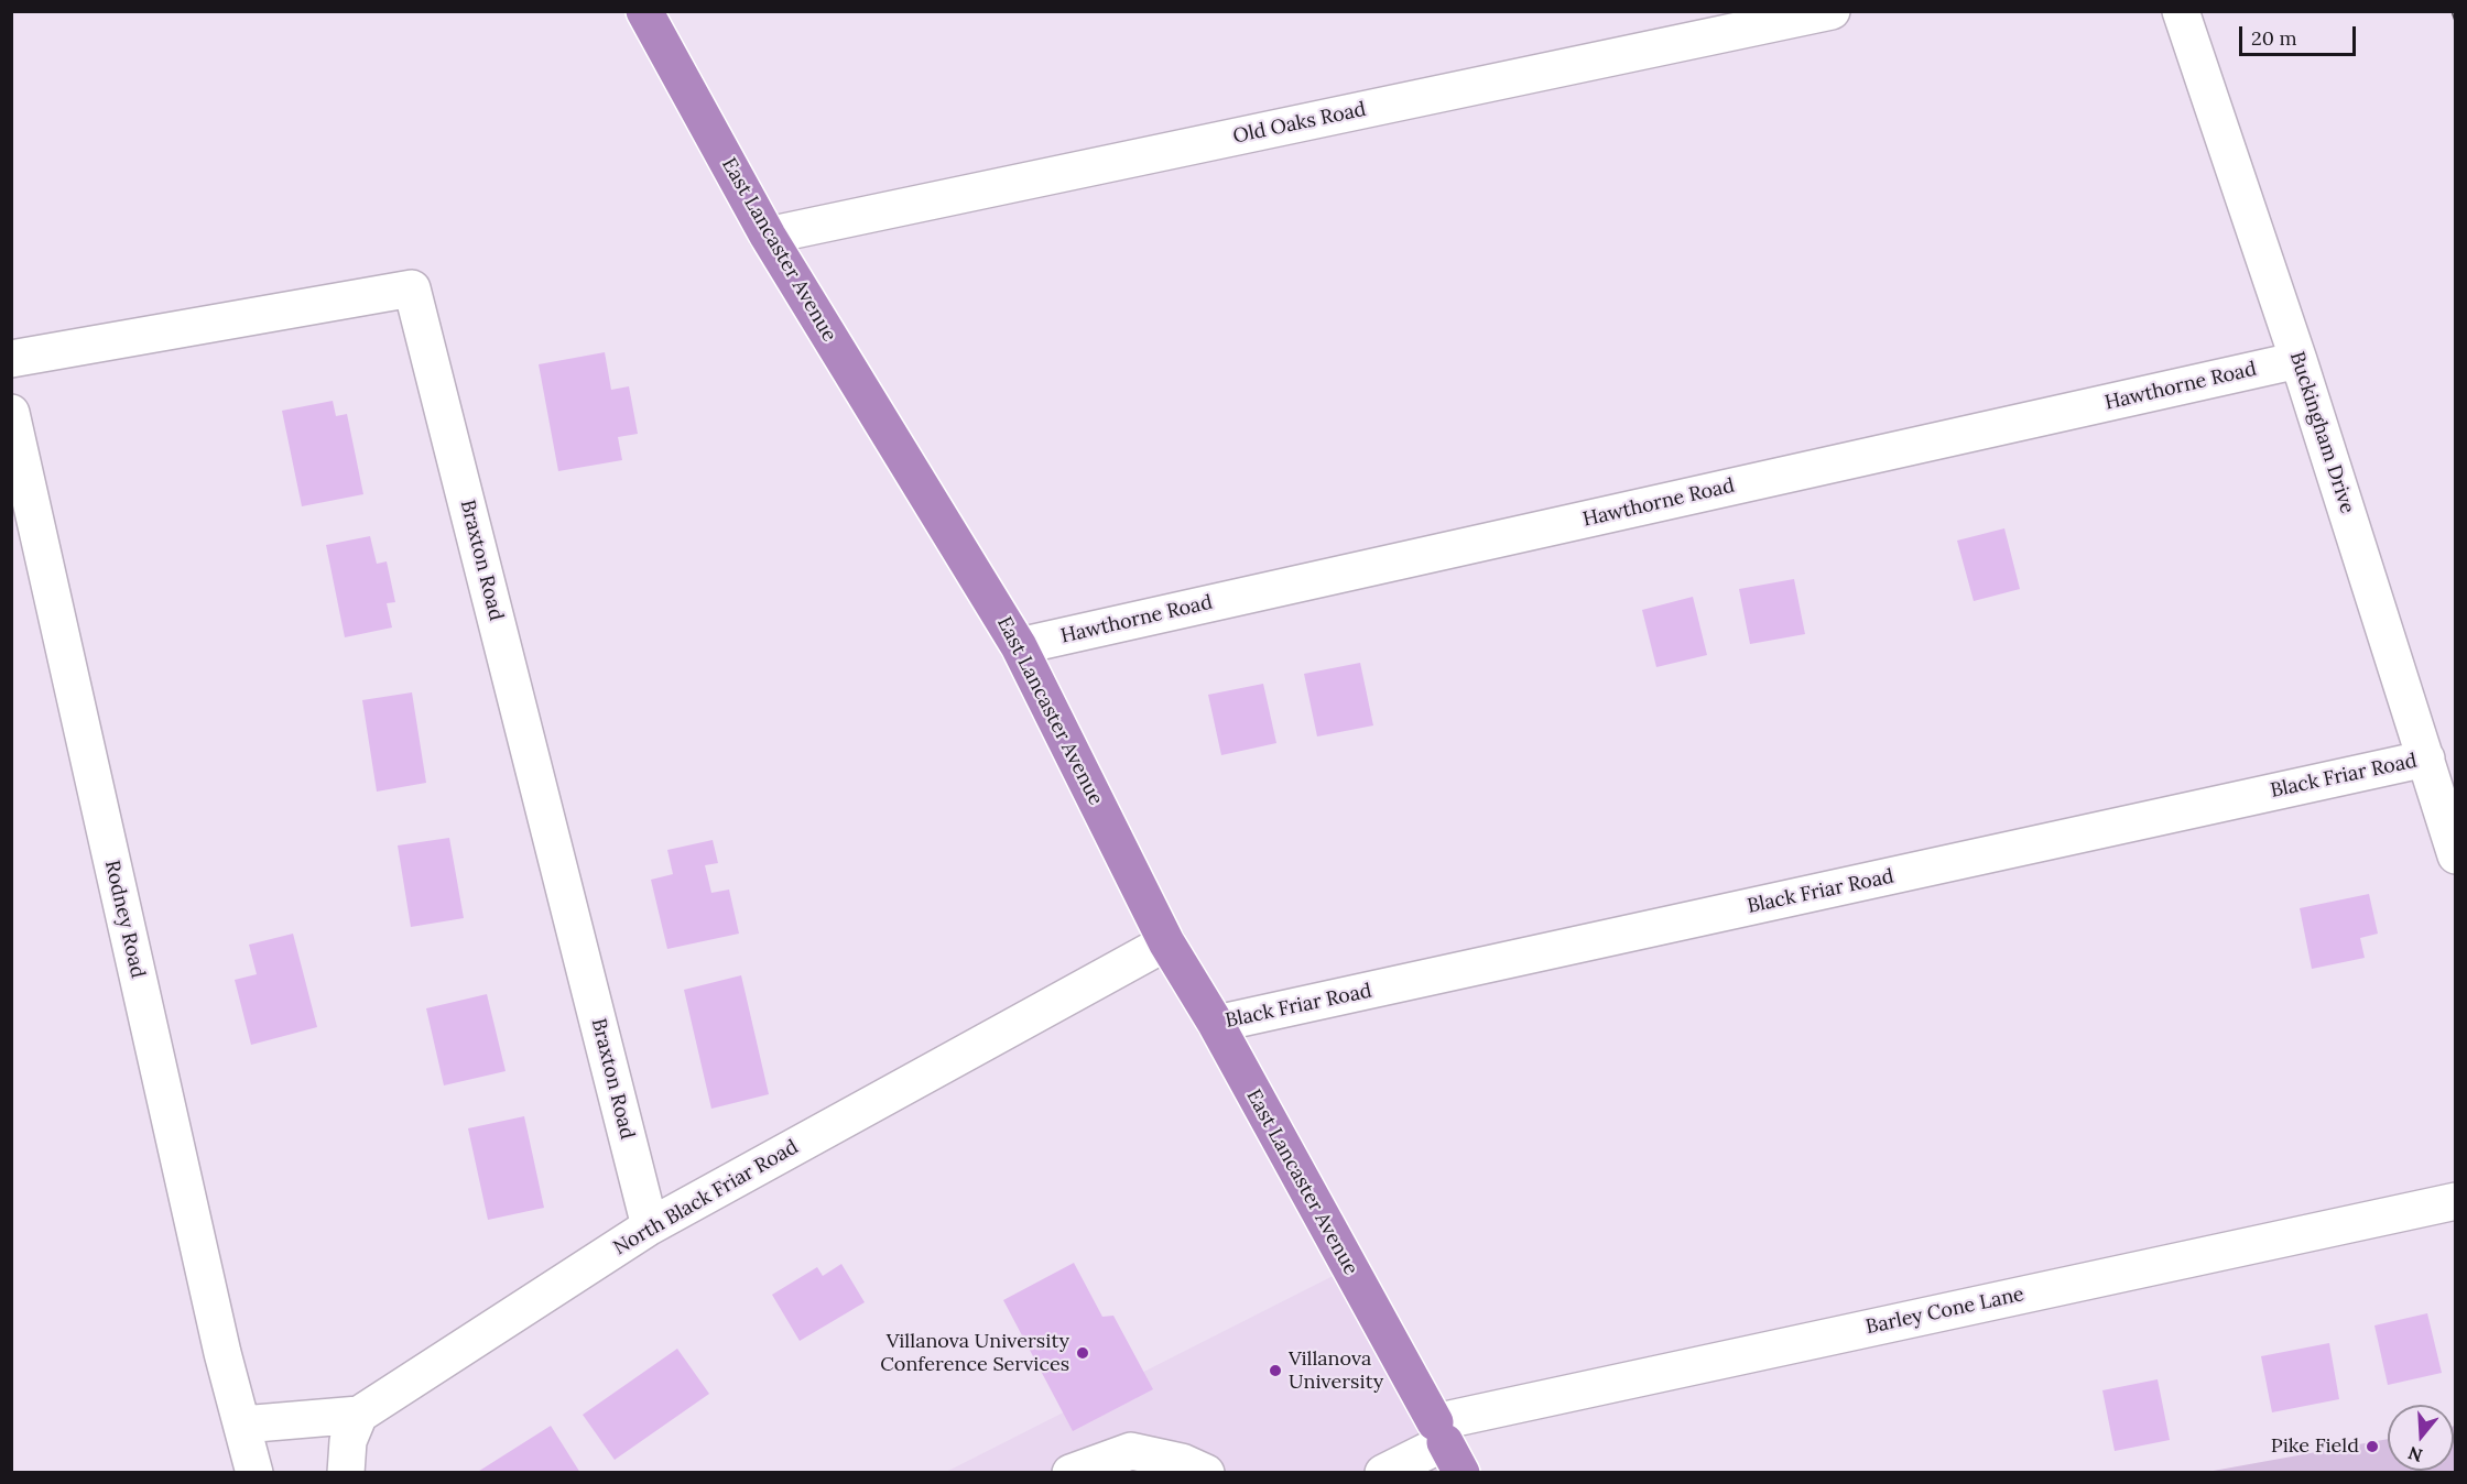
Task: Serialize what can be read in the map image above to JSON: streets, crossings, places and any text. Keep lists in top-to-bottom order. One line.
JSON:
{"streets":{"highway":["East Lancaster Avenue"],"street":["Old Oaks Road","Hawthorne Road","Buckingham Drive","Braxton Road","Black Friar Road","Rodney Road","North Black Friar Road","Barley Cone Lane"]},"crossings":[["Old Oaks Road","East Lancaster Avenue"],["East Lancaster Avenue","Hawthorne Road"],["East Lancaster Avenue","Black Friar Road"],["East Lancaster Avenue","North Black Friar Road"],["East Lancaster Avenue","Barley Cone Lane"],["Hawthorne Road","Buckingham Drive"],["Buckingham Drive","Black Friar Road"],["Braxton Road","North Black Friar Road"],["Rodney Road","North Black Friar Road"]],"places":["Villanova University Conference Services","Villanova University","Pike Field"],"scale_bar":"20 m","north":"bottom"}
